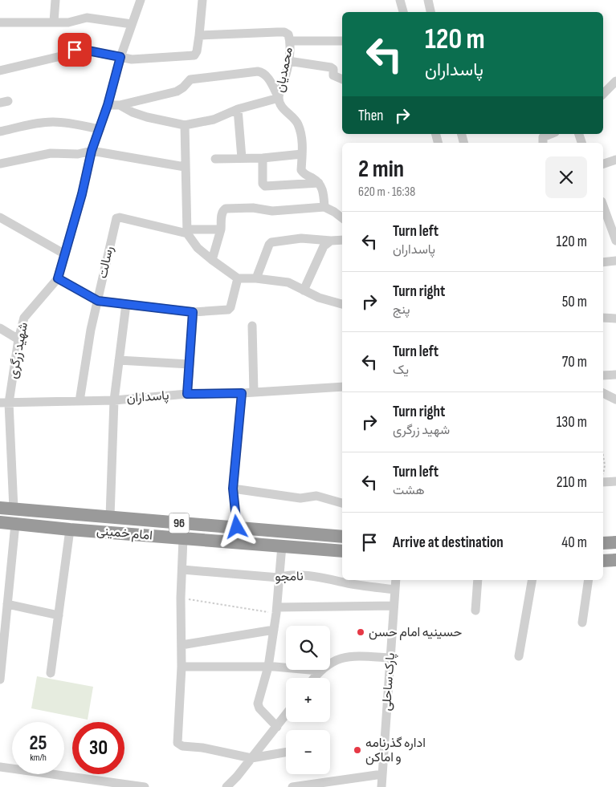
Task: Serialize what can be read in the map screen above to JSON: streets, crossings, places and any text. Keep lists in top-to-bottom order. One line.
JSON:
{"streets":{"highway":["96","امام خمینی"],"street":["محمدیان","رسالت","شهید زرگری","پاسداران","نامجو","پارک ساحلی"]},"crossings":[["رسالت","پاسداران"],["شهید زرگری","پاسداران"],["شهید زرگری","امام خمینی"],["نامجو","پارک ساحلی"]],"places":["حسینیه امام حسن","اداره گذرنامه و اماکن"],"page":{"turn":["120 m","پاسداران"],"then":"Then","heading":["2 min","620 m · 16:38"],"list":[{"name":"Turn left","note":"پاسداران","value":"120 m"},{"name":"Turn right","note":"پنج","value":"50 m"},{"name":"Turn left","note":"یک","value":"70 m"},{"name":"Turn right","note":"شهید زرگری","value":"130 m"},{"name":"Turn left","note":"هشت","value":"210 m"},{"name":"Arrive at destination","value":"40 m"}],"map_buttons":["+","−"],"speed":"25 km/h","limit":"30"}}
